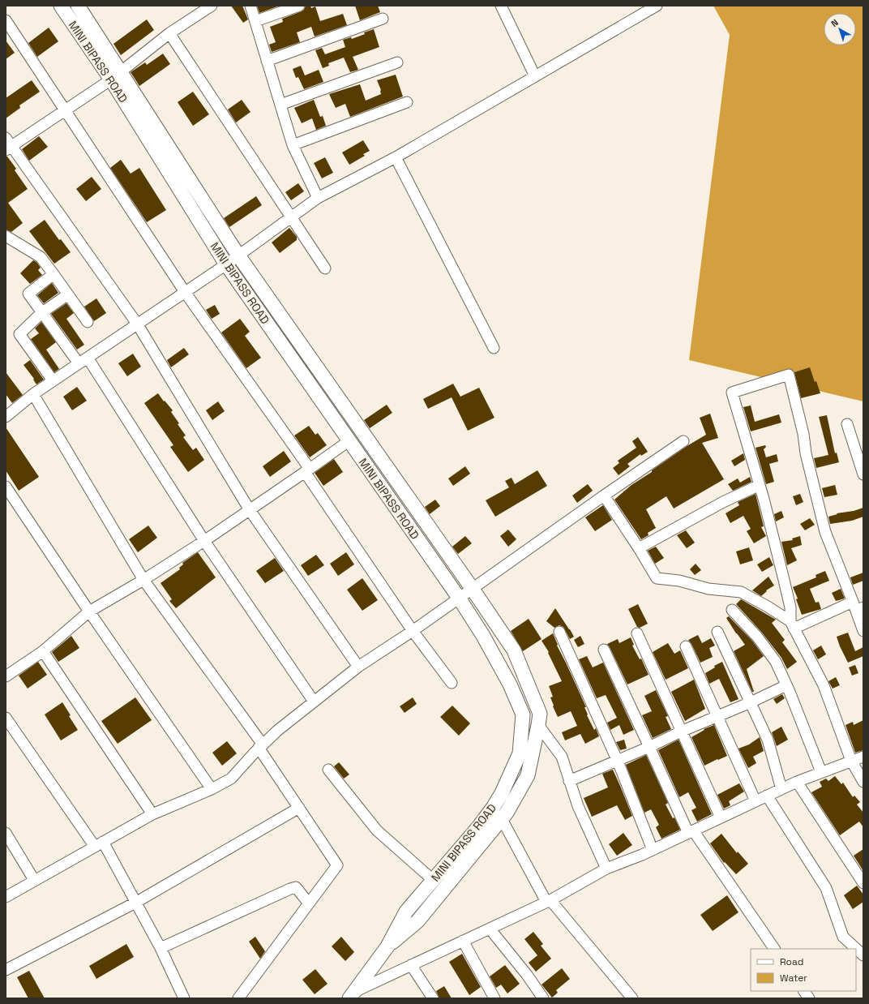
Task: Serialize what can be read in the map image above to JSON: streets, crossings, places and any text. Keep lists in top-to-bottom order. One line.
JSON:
{"streets":{"street":["MINI BIPASS ROAD"]},"legend":["Road","Water"],"north":"top left"}
